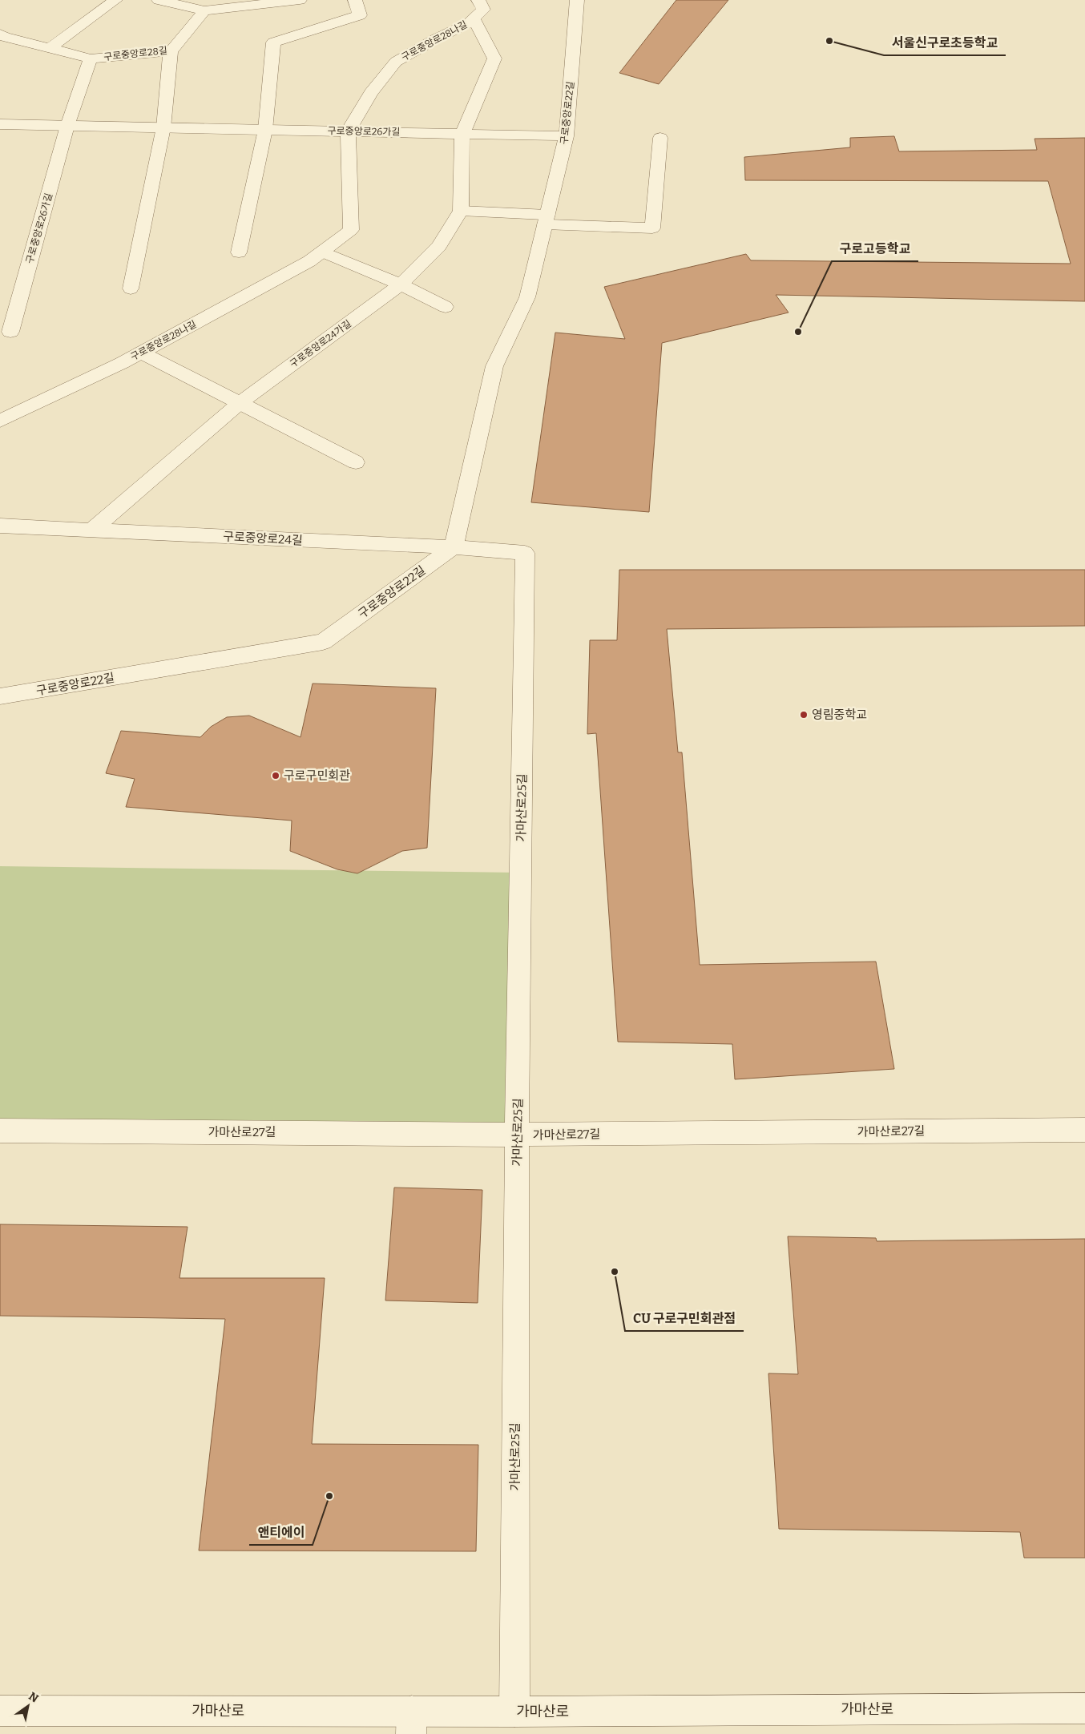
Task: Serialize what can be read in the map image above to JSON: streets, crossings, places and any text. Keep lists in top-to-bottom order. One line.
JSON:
{"streets":{"street":["구로중앙로28나길","구로중앙로28길","구로중앙로22길","구로중앙로26가길","구로중앙로24가길","구로중앙로24길","가마산로25길","가마산로27길","가마산로"]},"crossings":[["구로중앙로28나길","구로중앙로26가길"],["구로중앙로28길","구로중앙로26가길"],["구로중앙로22길","구로중앙로26가길"],["구로중앙로22길","구로중앙로24길"],["구로중앙로24가길","구로중앙로24길"],["구로중앙로24길","가마산로25길"],["가마산로25길","가마산로27길"],["가마산로25길","가마산로"]],"places":["서울신구로초등학교","구로고등학교","영림중학교","구로구민회관","CU 구로구민회관점","앤티에이"],"north":"top right"}
